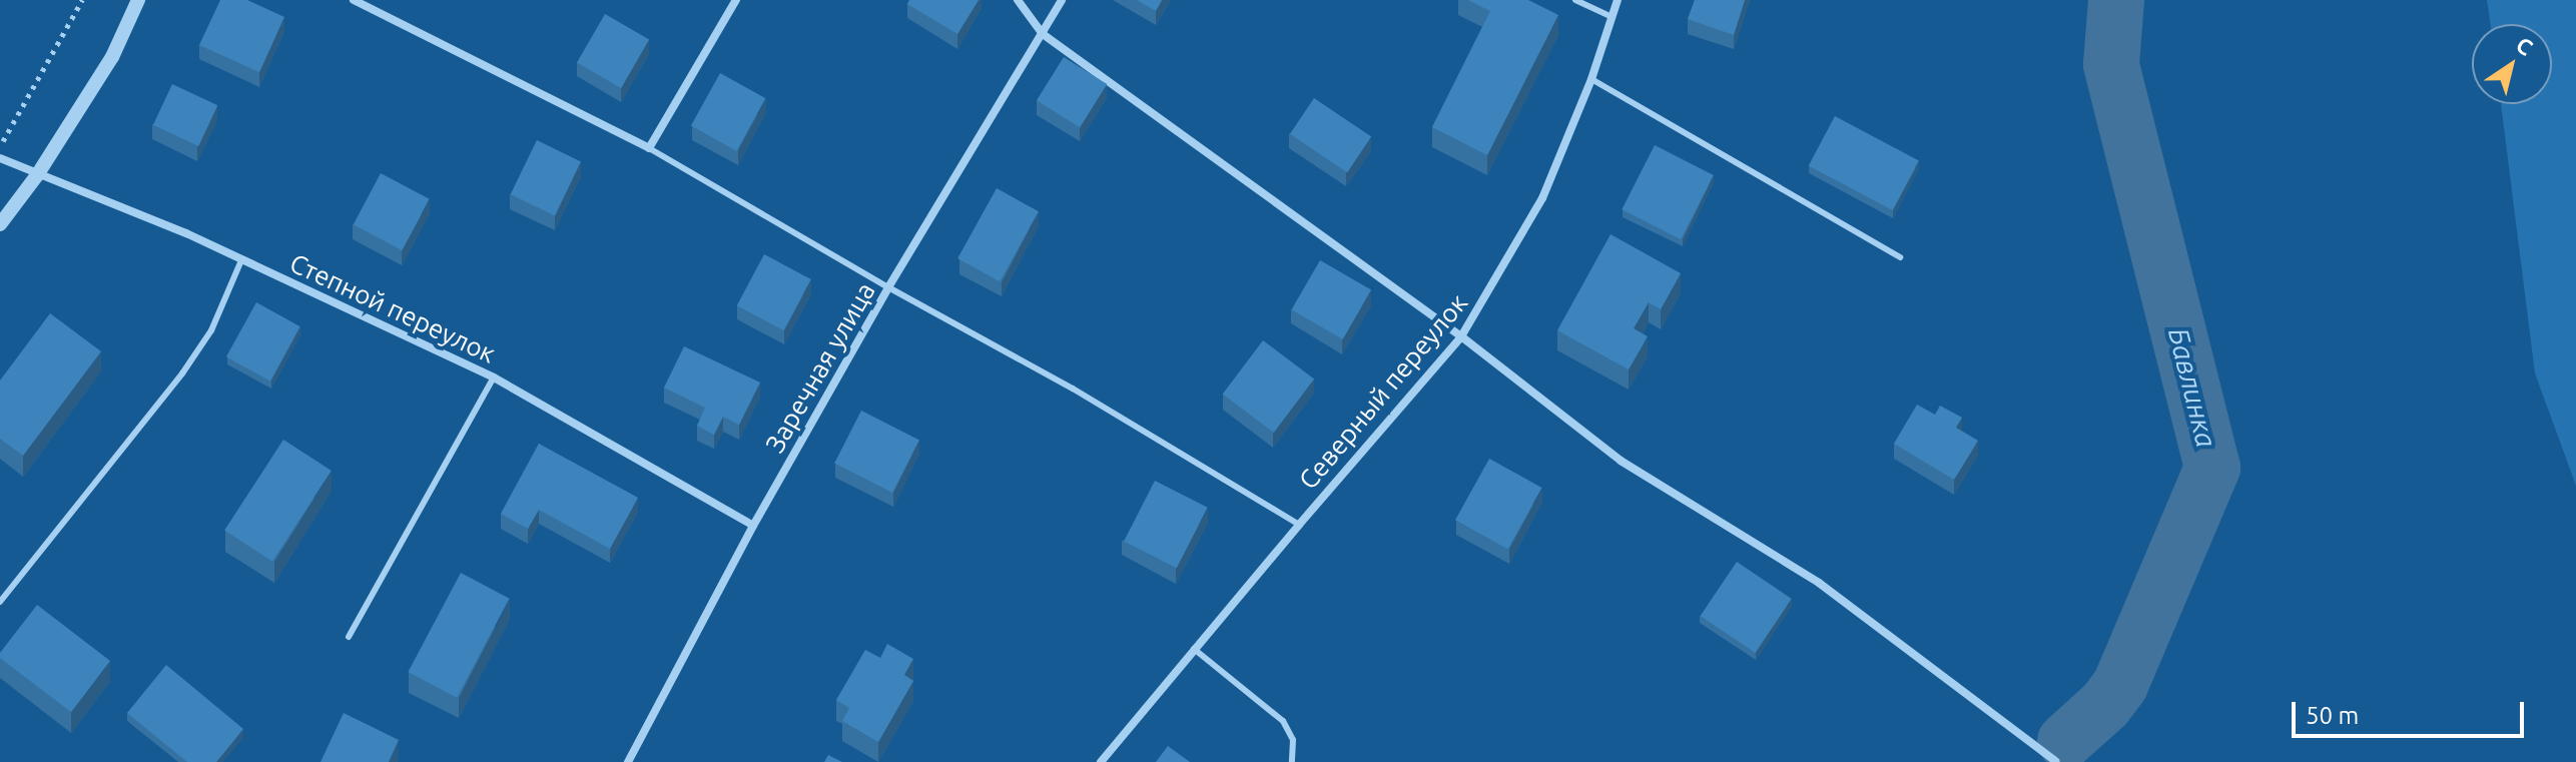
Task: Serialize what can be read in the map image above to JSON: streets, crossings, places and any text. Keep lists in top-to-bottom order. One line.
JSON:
{"streets":{"street":["Степной переулок","Заречная улица","Северный переулок"]},"crossings":[["Степной переулок","Заречная улица"]],"water":["Бавлинка"],"scale_bar":"50 m","north":"top right"}
